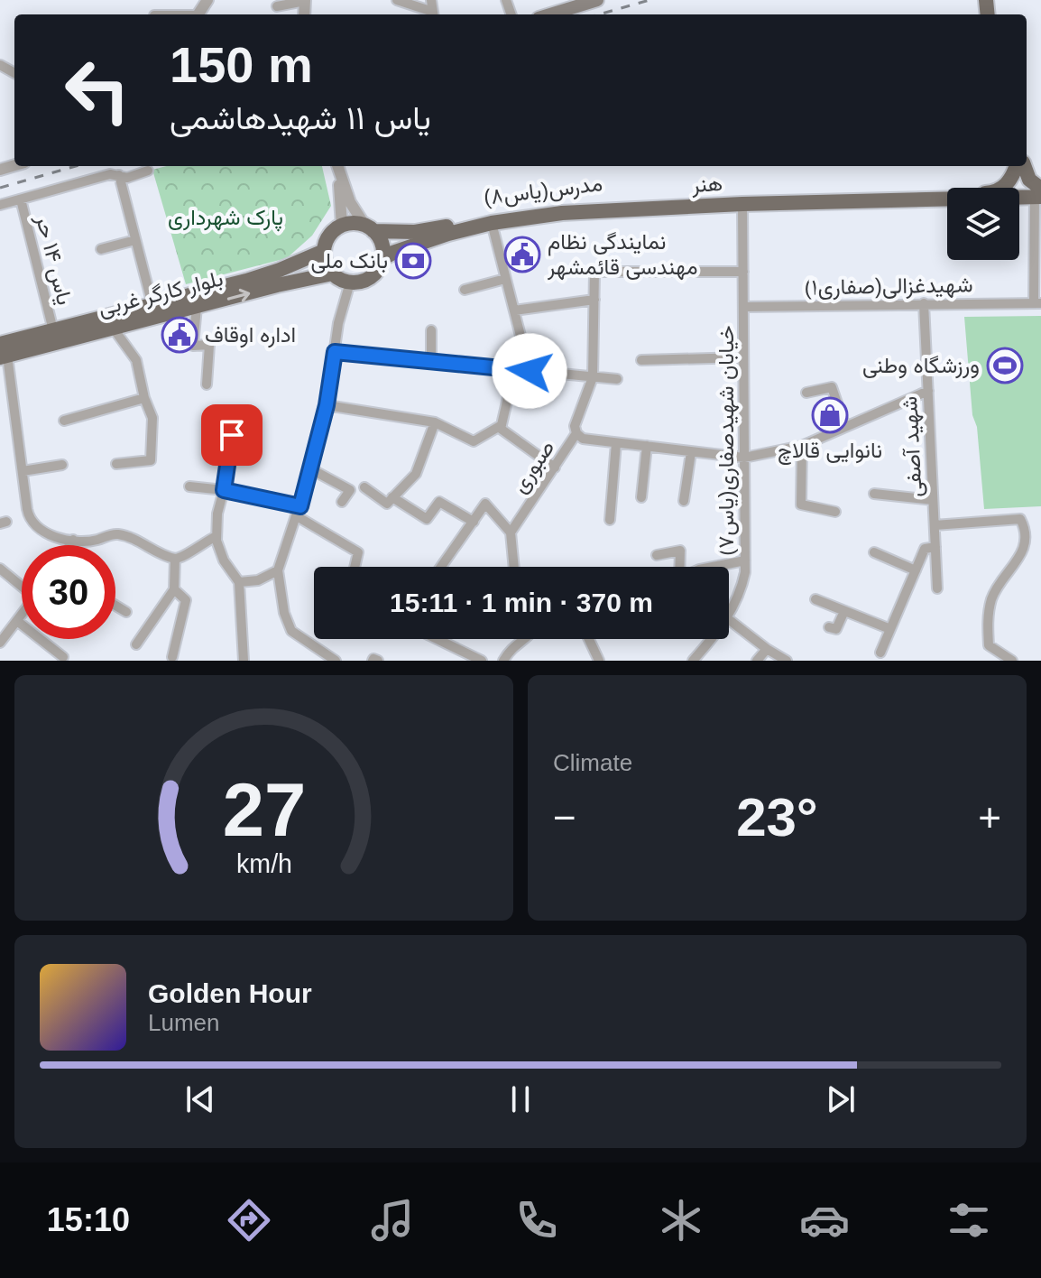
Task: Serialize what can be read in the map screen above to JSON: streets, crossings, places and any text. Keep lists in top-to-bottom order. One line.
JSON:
{"streets":{"main road":["هنر","مدرس(یاس۸)","بلوار کارگر غربی"],"street":["یاس ۱۴ حر","شهیدغزالی(صفاری۱)","خیابان شهیدصفاری(یاس۷)","شهید آصفی","صبوری"]},"crossings":[["هنر","مدرس(یاس۸)"],["هنر","بلوار کارگر غربی"],["هنر","خیابان شهیدصفاری(یاس۷)"],["مدرس(یاس۸)","بلوار کارگر غربی"],["یاس ۱۴ حر","بلوار کارگر غربی"],["شهیدغزالی(صفاری۱)","خیابان شهیدصفاری(یاس۷)"],["شهیدغزالی(صفاری۱)","شهید آصفی"],["خیابان شهیدصفاری(یاس۷)","صبوری"]],"parks":["پارک شهرداری"],"places":{"public building":["نمایندگی نظام مهندسی قائمشهر","اداره اوقاف"],"bank":["بانک ملی"],"sports":["ورزشگاه وطنی"],"shop":["نانوایی قالاچ"]},"page":{"turn":["150 m","یاس ۱۱ شهیدهاشمی"],"limit":"30","trip":"15:11 · 1 min · 370 m","tile":"Climate","heat":["−","23°","+"],"song":["Golden Hour","Lumen"],"tabs":"15:10","gauge":["27","km/h"]}}
